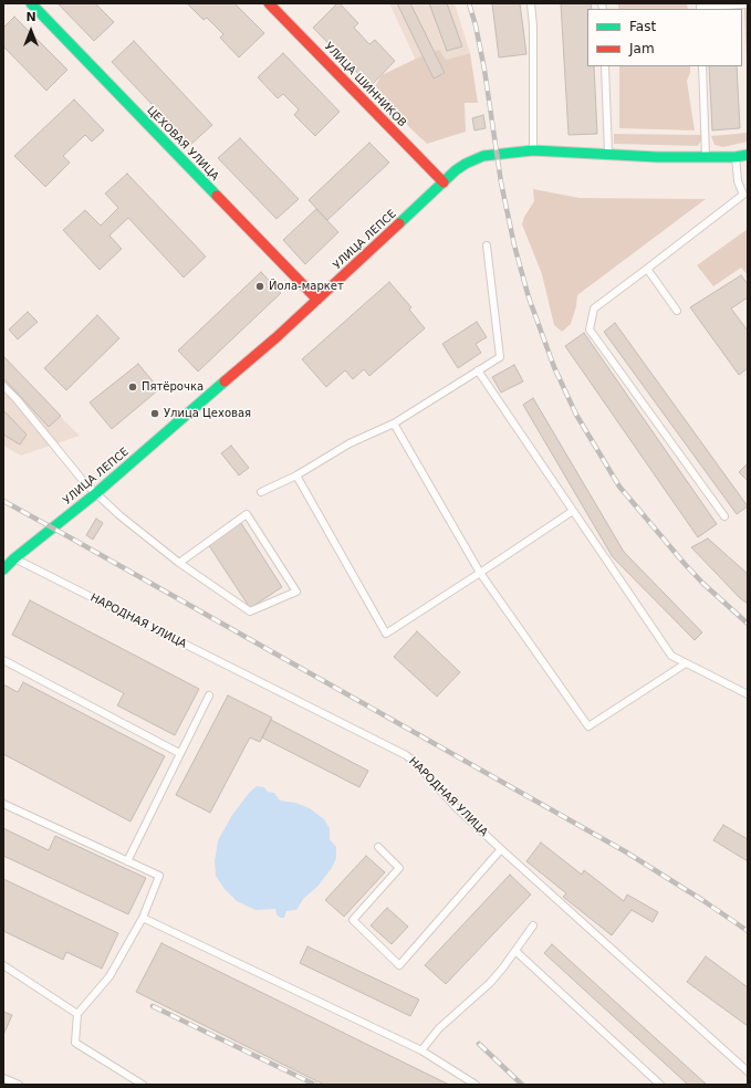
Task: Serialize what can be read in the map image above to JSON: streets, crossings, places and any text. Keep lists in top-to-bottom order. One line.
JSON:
{"streets":{"main road":["УЛИЦА ШИННИКОВ","ЦЕХОВАЯ УЛИЦА","УЛИЦА ЛЕПСЕ"],"lane":["НАРОДНАЯ УЛИЦА"]},"crossings":[["УЛИЦА ШИННИКОВ","УЛИЦА ЛЕПСЕ"],["ЦЕХОВАЯ УЛИЦА","УЛИЦА ЛЕПСЕ"],["УЛИЦА ЛЕПСЕ","НАРОДНАЯ УЛИЦА"]],"places":["Йола-маркет","Пятёрочка","Улица Цеховая"],"legend":["Fast","Jam"],"north":"top"}
